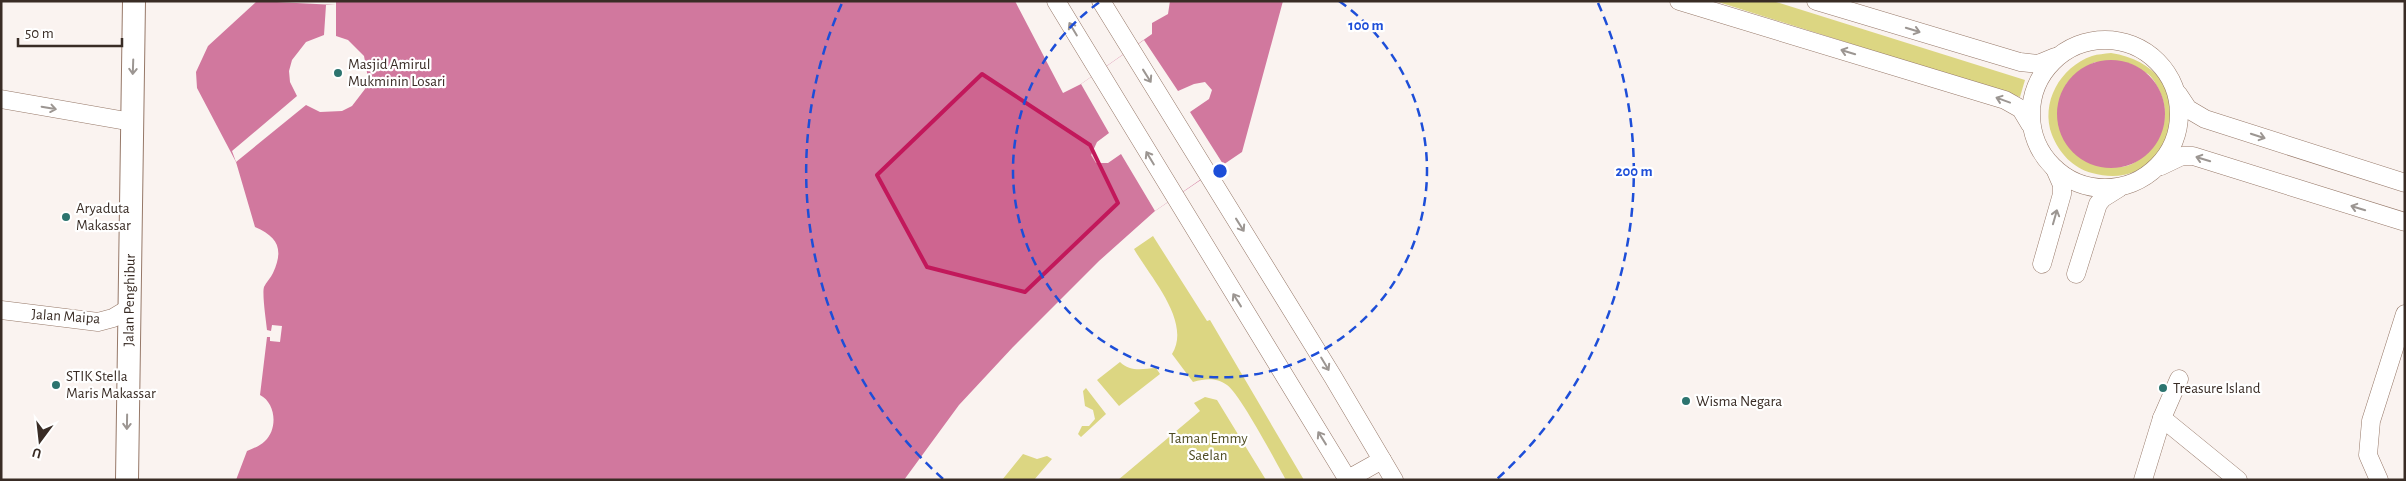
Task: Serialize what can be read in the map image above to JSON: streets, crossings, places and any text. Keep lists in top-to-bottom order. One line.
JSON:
{"streets":{"main road":["Jalan Penghibur"],"street":["Jalan Maipa"]},"crossings":[["Jalan Penghibur","Jalan Maipa"]],"one_way":["Jalan Penghibur"],"parks":["Taman Emmy Saelan"],"places":["Masjid Amirul Mukminin Losari","Aryaduta Makassar","STIK Stella Maris Makassar","Treasure Island","Wisma Negara"],"scale_bar":"50 m","north":"bottom","rings":["100 m","200 m"]}
